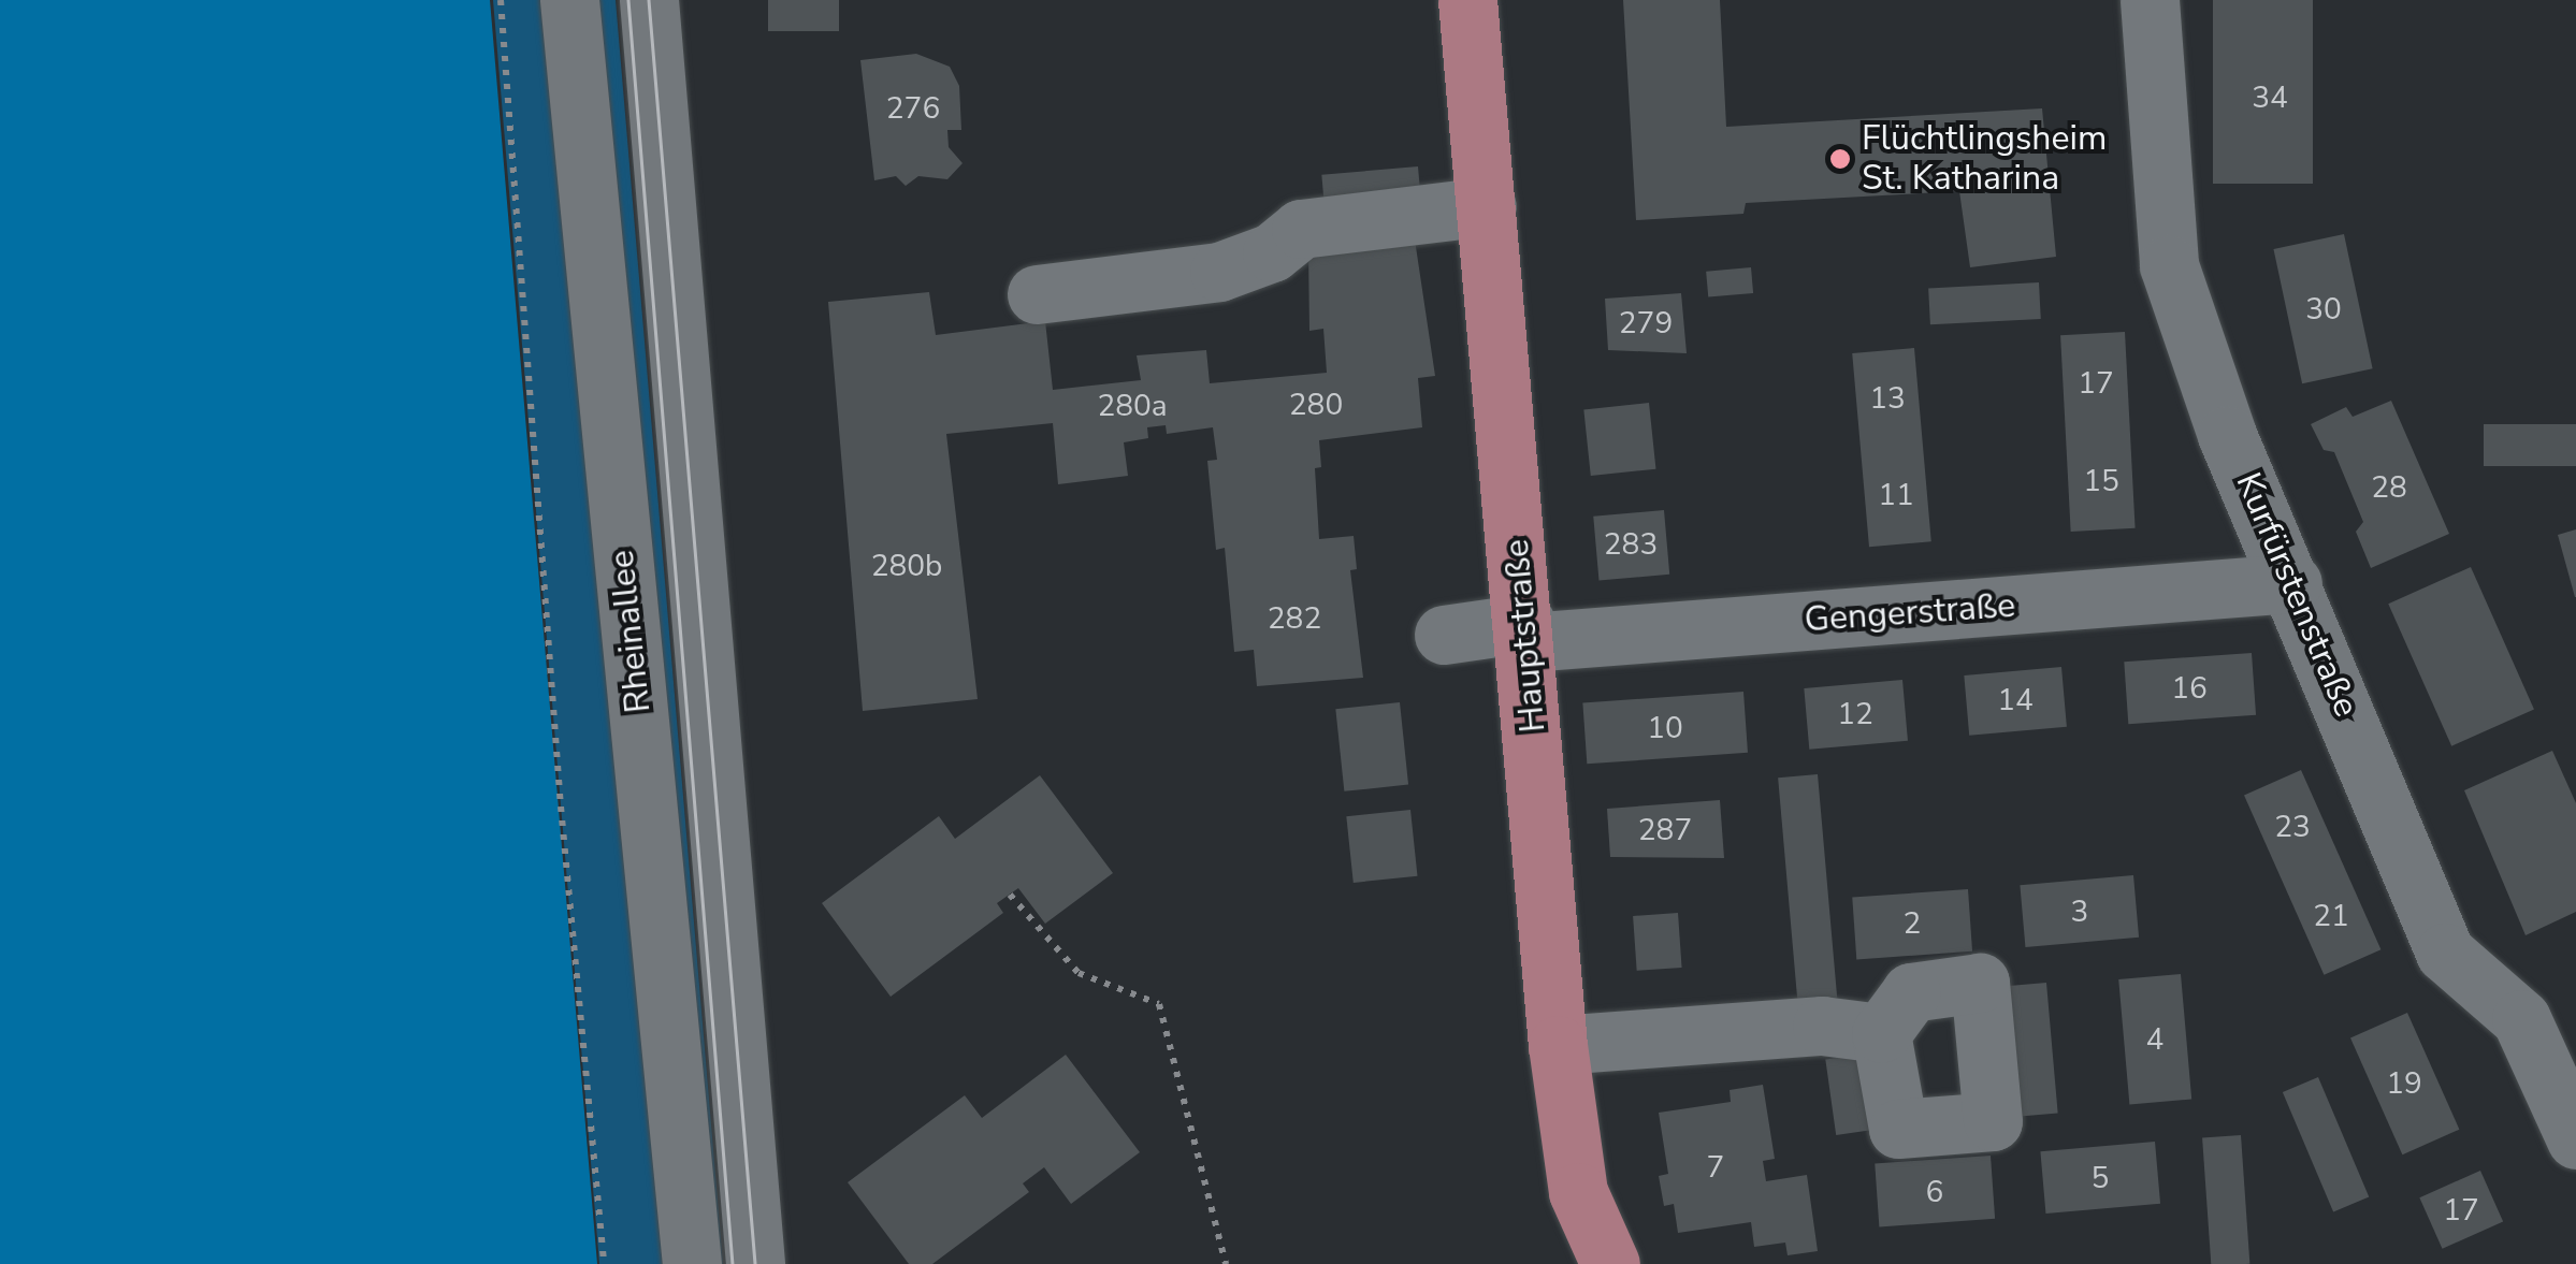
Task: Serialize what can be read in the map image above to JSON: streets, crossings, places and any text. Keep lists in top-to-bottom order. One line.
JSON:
{"streets":{"main road":["Hauptstraße"],"street":["Kurfürstenstraße","Gengerstraße","Rheinallee"]},"crossings":[["Kurfürstenstraße","Gengerstraße"],["Gengerstraße","Hauptstraße"]],"places":["Flüchtlingsheim St. Katharina"],"house_numbers":["34","276","30","279","17","13","280","280a","15","28","11","283","280b","282","16","14","12","10","23","287","3","21","2","4","19","7","5","6","17"]}
